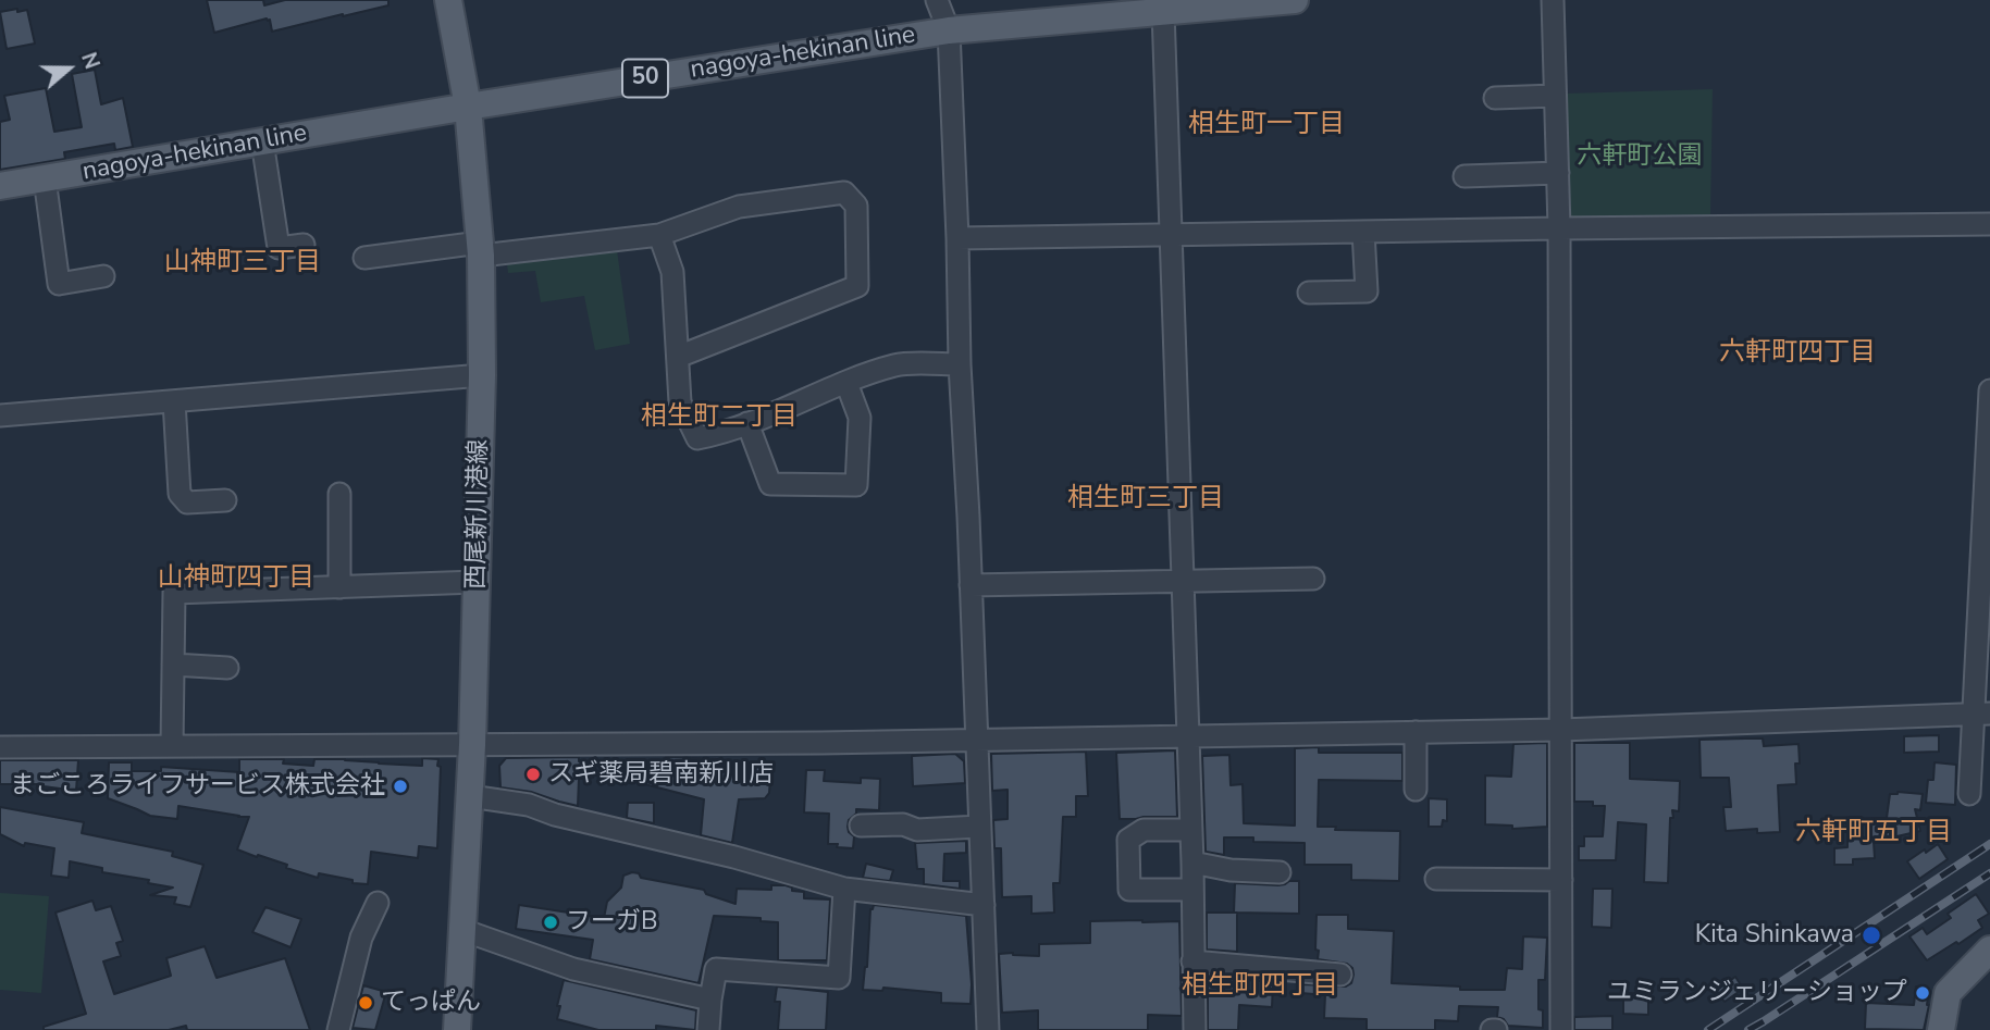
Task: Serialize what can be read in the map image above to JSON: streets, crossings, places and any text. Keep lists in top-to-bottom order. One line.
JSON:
{"streets":{"main road":["nagoya-hekinan line","50","西尾新川港線"]},"crossings":[["nagoya-hekinan line","西尾新川港線"]],"districts":["相生町一丁目","山神町三丁目","六軒町四丁目","相生町二丁目","相生町三丁目","山神町四丁目","六軒町五丁目","相生町四丁目"],"parks":["六軒町公園"],"places":["スギ薬局碧南新川店","まごころライフサービス株式会社","フーガB","Kita Shinkawa","ユミランジェリーショップ","てっぱん"],"north":"right"}
